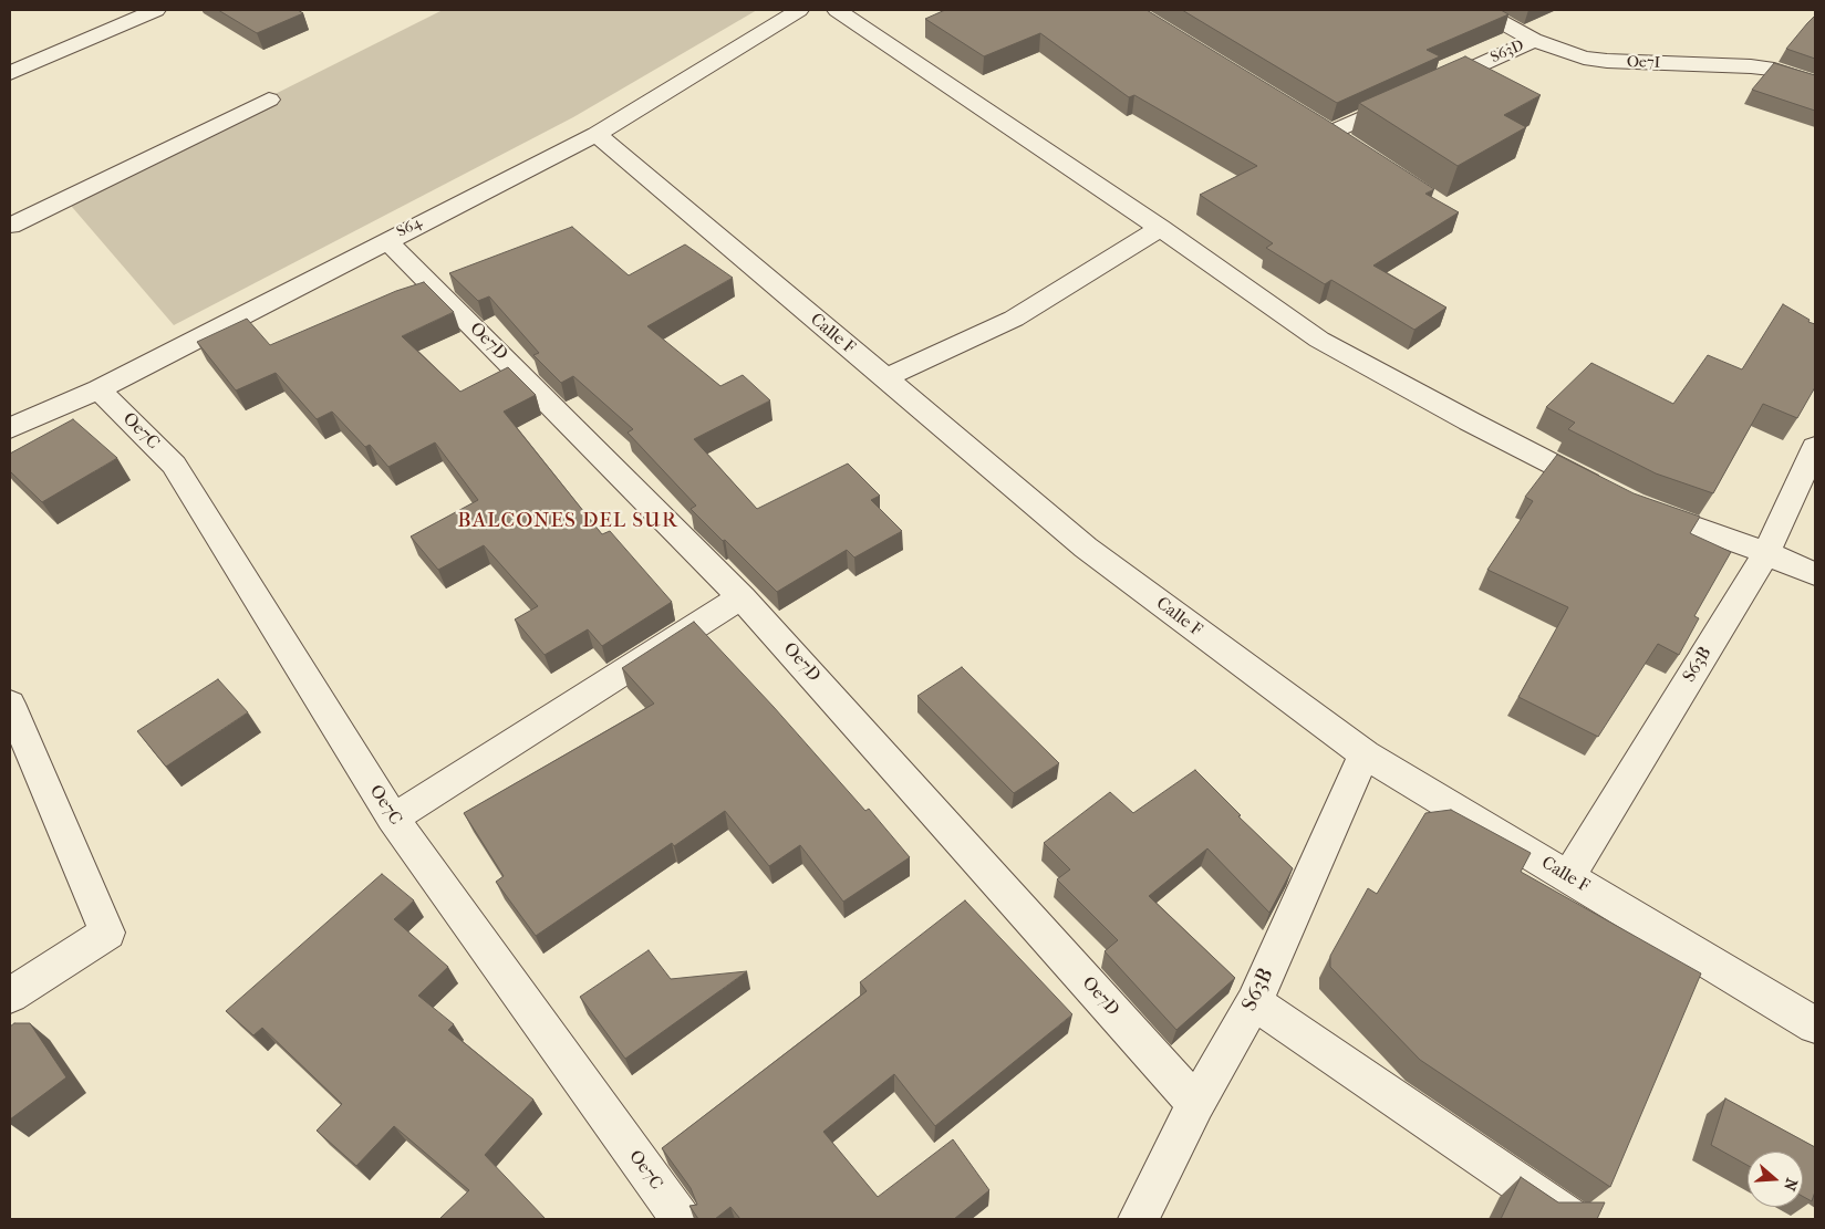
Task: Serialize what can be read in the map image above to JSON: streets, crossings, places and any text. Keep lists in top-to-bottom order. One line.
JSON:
{"streets":{"street":["S63D","Oe7I","S64","Calle F","Oe7D","Oe7C","S63B"]},"crossings":[["S63D","Oe7I"],["S64","Calle F"],["S64","Oe7D"],["S64","Oe7C"],["Calle F","S63B"],["Oe7D","S63B"]],"districts":["BALCONES DEL SUR"],"north":"right"}
